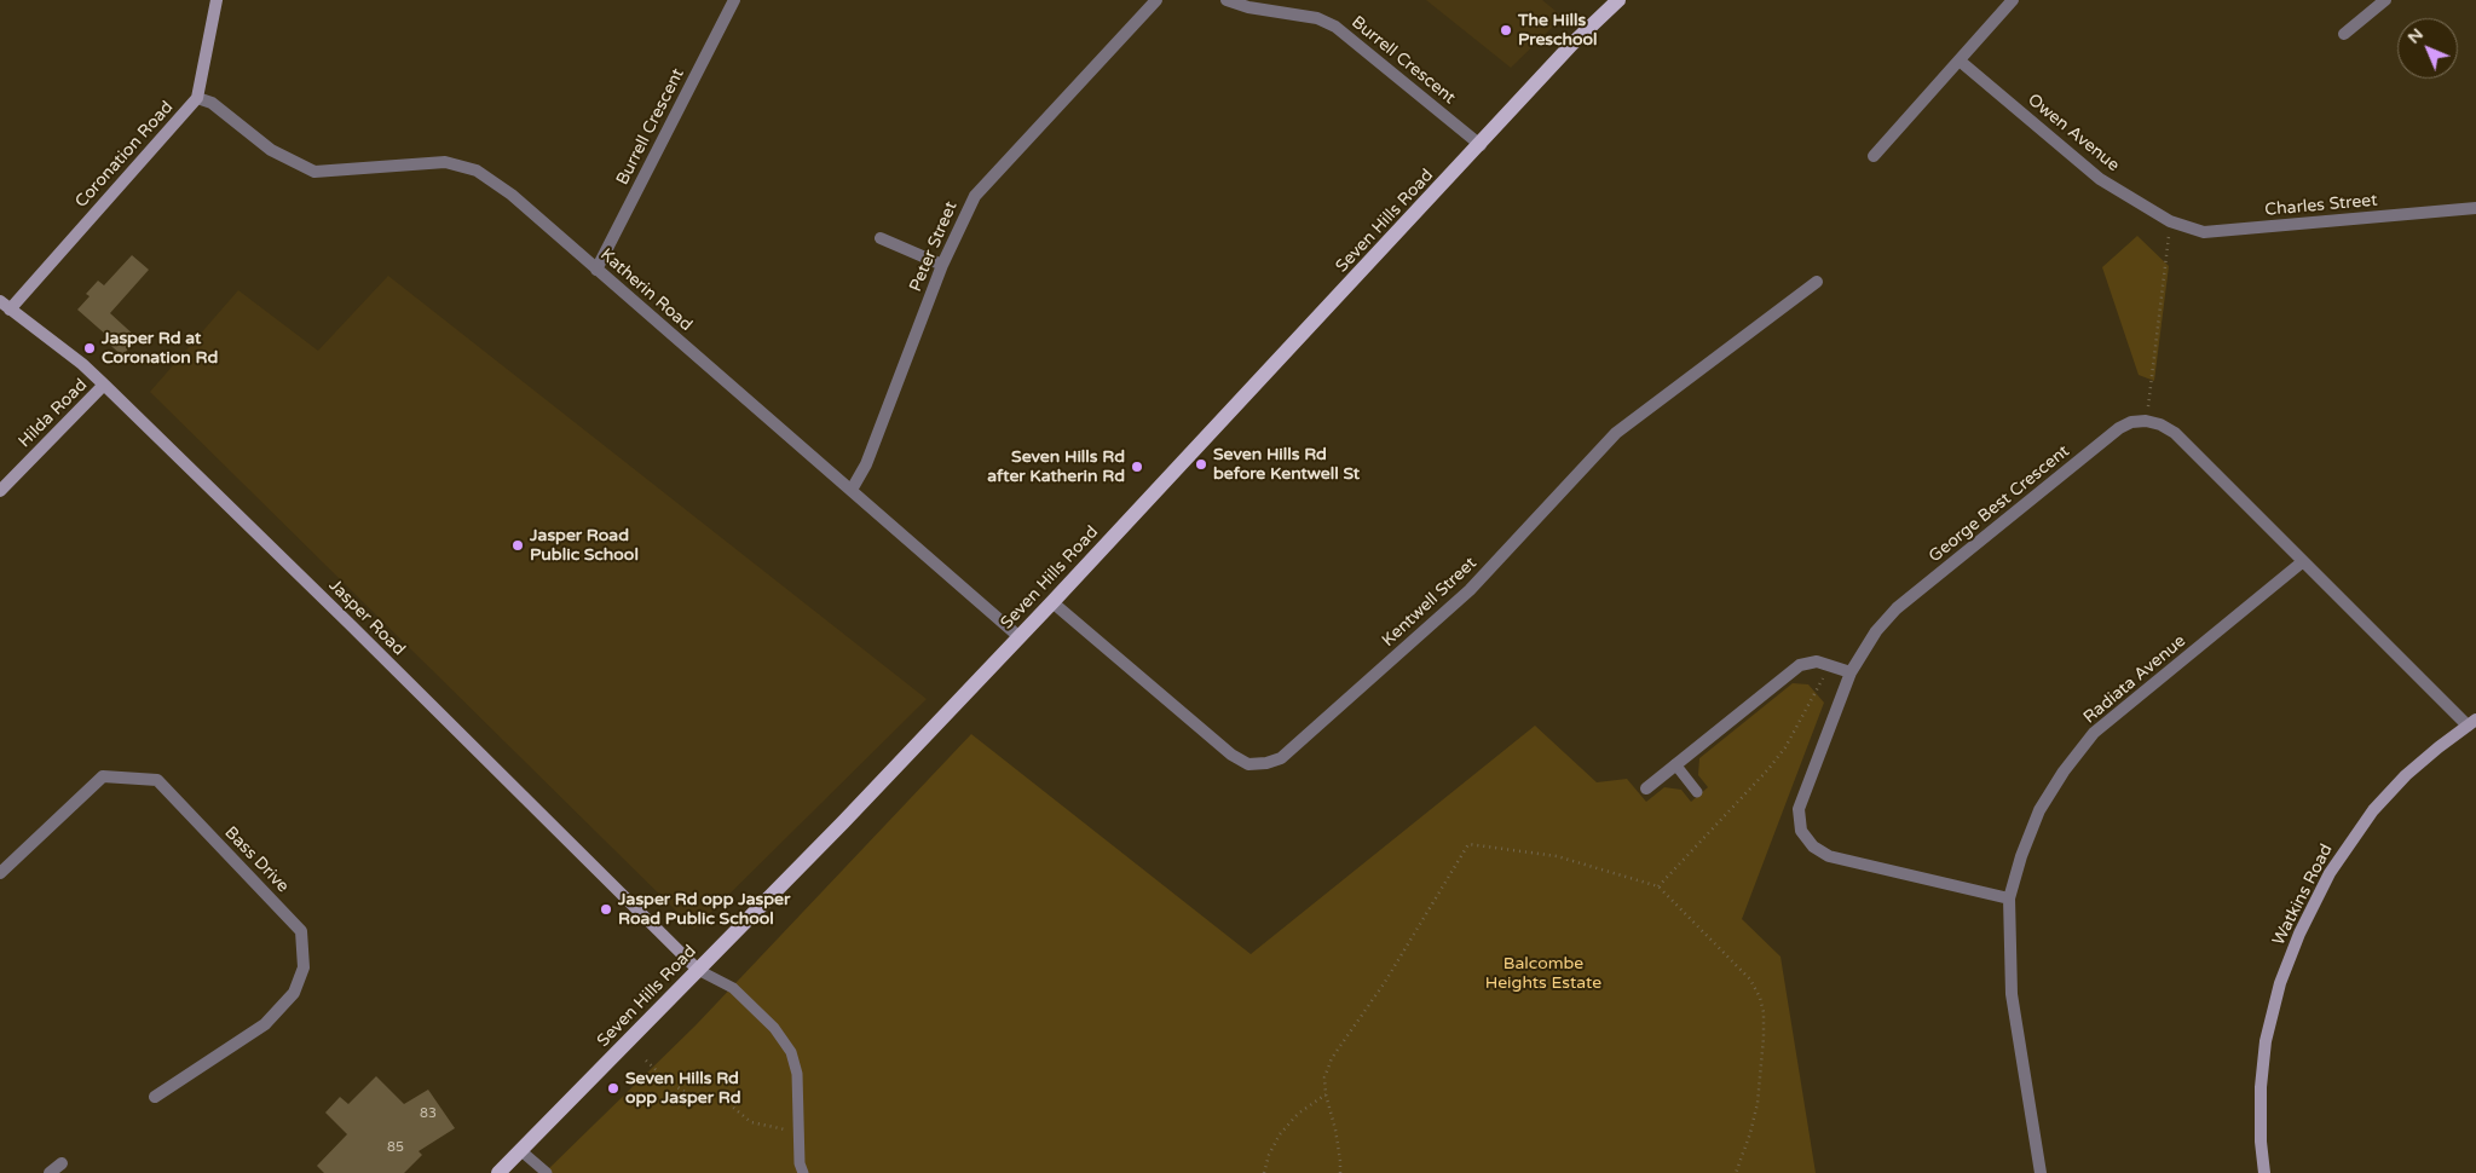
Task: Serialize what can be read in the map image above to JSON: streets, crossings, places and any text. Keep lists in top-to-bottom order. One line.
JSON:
{"streets":{"main road":["Seven Hills Road"],"street":["Burrell Crescent","Owen Avenue","Coronation Road","Charles Street","Peter Street","Katherin Road","Hilda Road","George Best Crescent","Kentwell Street","Jasper Road","Radiata Avenue","Bass Drive","Watkins Road"]},"crossings":[["Burrell Crescent","Seven Hills Road"],["Burrell Crescent","Katherin Road"],["Owen Avenue","Charles Street"],["Coronation Road","Katherin Road"],["Coronation Road","Jasper Road"],["Seven Hills Road","Katherin Road"],["Seven Hills Road","Kentwell Street"],["Seven Hills Road","Jasper Road"],["Peter Street","Katherin Road"],["Hilda Road","Jasper Road"],["George Best Crescent","Radiata Avenue"]],"parks":["Balcombe Heights Estate"],"places":["The Hills Preschool","Jasper Rd at Coronation Rd","Seven Hills Rd before Kentwell St","Seven Hills Rd after Katherin Rd","Jasper Road Public School","Jasper Rd opp Jasper Road Public School","Seven Hills Rd opp Jasper Rd"],"house_numbers":["83","85"],"north":"top left"}
